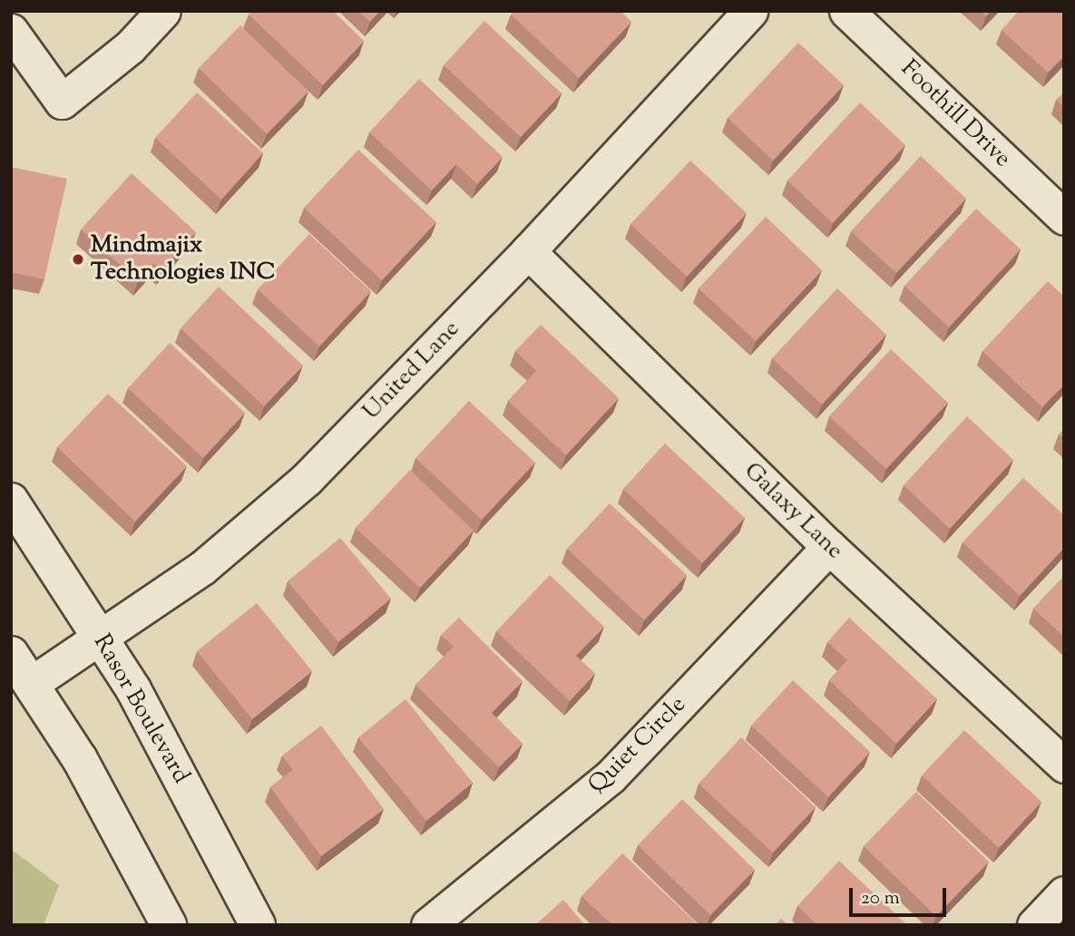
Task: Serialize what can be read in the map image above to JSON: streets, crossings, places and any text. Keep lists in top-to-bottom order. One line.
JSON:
{"streets":{"main road":["Rasor Boulevard"],"street":["Foothill Drive","United Lane","Galaxy Lane","Quiet Circle"]},"crossings":[["United Lane","Galaxy Lane"],["United Lane","Rasor Boulevard"],["Galaxy Lane","Quiet Circle"]],"places":["Mindmajix Technologies INC"],"scale_bar":"20 m"}
